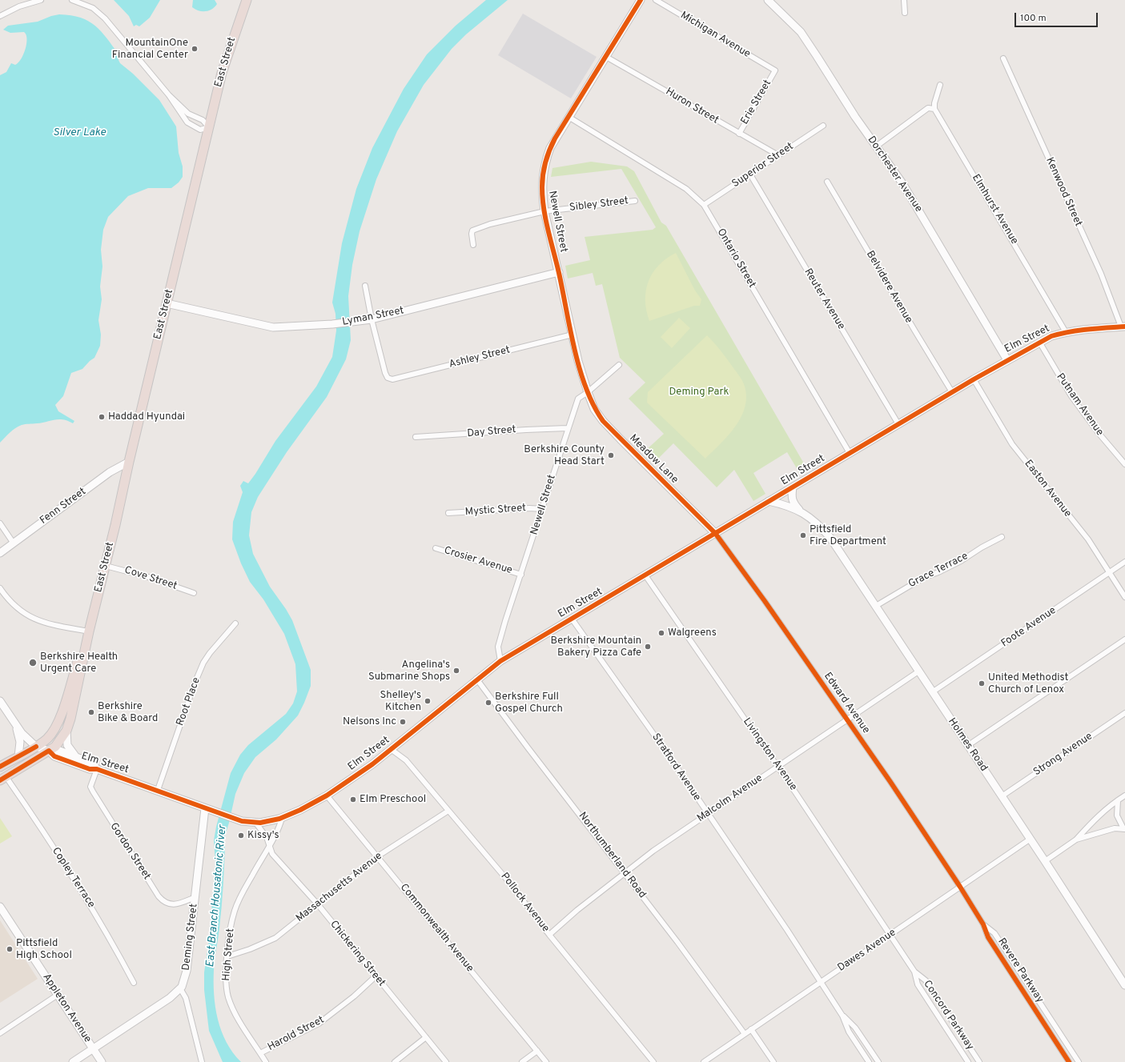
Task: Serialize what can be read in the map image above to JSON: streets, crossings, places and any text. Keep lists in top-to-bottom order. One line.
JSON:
{"streets":{"highway":["East Street"],"street":["Michigan Avenue","Erie Street","Huron Street","Superior Street","Dorchester Avenue","Kenwood Street","Sibley Street","Elmhurst Avenue","Newell Street","Ontario Street","Belvidere Avenue","Reuter Avenue","Lyman Street","Elm Street","Ashley Street","Putnam Avenue","Day Street","Meadow Lane","Easton Avenue","Fenn Street","Mystic Street","Crosier Avenue","Grace Terrace","Cove Street","Foote Avenue","Root Place","Edward Avenue","Holmes Road","Livingston Avenue","Strong Avenue","Stratford Avenue","Malcolm Avenue","Gordon Street","Northumberland Road","Copley Terrace","Massachusetts Avenue","Pollock Avenue","Commonwealth Avenue","Deming Street","Dawes Avenue","Chickering Street","High Street","Revere Parkway","Appleton Avenue","Concord Parkway","Harold Street"]},"crossings":[["Michigan Avenue","Erie Street"],["East Street","Lyman Street"],["East Street","Elm Street"],["East Street","Fenn Street"],["East Street","Cove Street"],["East Street","Copley Terrace"],["Erie Street","Huron Street"],["Huron Street","Superior Street"],["Huron Street","Newell Street"],["Superior Street","Ontario Street"],["Superior Street","Reuter Avenue"],["Dorchester Avenue","Elm Street"],["Kenwood Street","Elm Street"],["Sibley Street","Newell Street"],["Elmhurst Avenue","Elm Street"],["Newell Street","Ontario Street"],["Newell Street","Lyman Street"],["Newell Street","Elm Street"],["Newell Street","Ashley Street"],["Newell Street","Day Street"],["Newell Street","Meadow Lane"],["Newell Street","Mystic Street"],["Newell Street","Crosier Avenue"],["Ontario Street","Elm Street"],["Belvidere Avenue","Elm Street"],["Reuter Avenue","Elm Street"],["Lyman Street","Ashley Street"],["Elm Street","Putnam Avenue"],["Elm Street","Meadow Lane"],["Elm Street","Easton Avenue"],["Elm Street","Root Place"],["Elm Street","Edward Avenue"],["Elm Street","Holmes Road"],["Elm Street","Livingston Avenue"],["Elm Street","Stratford Avenue"],["Elm Street","Gordon Street"],["Elm Street","Northumberland Road"],["Elm Street","Pollock Avenue"],["Elm Street","Commonwealth Avenue"],["Elm Street","Deming Street"],["Elm Street","High Street"],["Meadow Lane","Edward Avenue"],["Easton Avenue","Foote Avenue"],["Grace Terrace","Holmes Road"],["Foote Avenue","Holmes Road"],["Edward Avenue","Malcolm Avenue"],["Edward Avenue","Dawes Avenue"],["Edward Avenue","Revere Parkway"],["Holmes Road","Strong Avenue"],["Holmes Road","Malcolm Avenue"],["Holmes Road","Dawes Avenue"],["Livingston Avenue","Malcolm Avenue"],["Livingston Avenue","Dawes Avenue"],["Livingston Avenue","Concord Parkway"],["Stratford Avenue","Malcolm Avenue"],["Stratford Avenue","Dawes Avenue"],["Malcolm Avenue","Northumberland Road"],["Malcolm Avenue","Pollock Avenue"],["Gordon Street","Deming Street"],["Northumberland Road","Dawes Avenue"],["Massachusetts Avenue","Pollock Avenue"],["Massachusetts Avenue","Commonwealth Avenue"],["Massachusetts Avenue","Chickering Street"],["Massachusetts Avenue","High Street"],["Dawes Avenue","Revere Parkway"],["Dawes Avenue","Concord Parkway"],["Chickering Street","High Street"],["Chickering Street","Harold Street"],["High Street","Harold Street"]],"water":["Silver Lake","East Branch Housatonic River"],"parks":["Deming Park"],"places":["MountainOne Financial Center","Haddad Hyundai","Berkshire County Head Start","Pittsfield Fire Department","Walgreens","Berkshire Mountain Bakery Pizza Cafe","Berkshire Health Urgent Care","Angelina's Submarine Shops","United Methodist Church of Lenox","Shelley's Kitchen","Berkshire Full Gospel Church","Berkshire Bike & Board","Nelsons Inc","Elm Preschool","Kissy's","Pittsfield High School"],"scale_bar":"100 m"}
